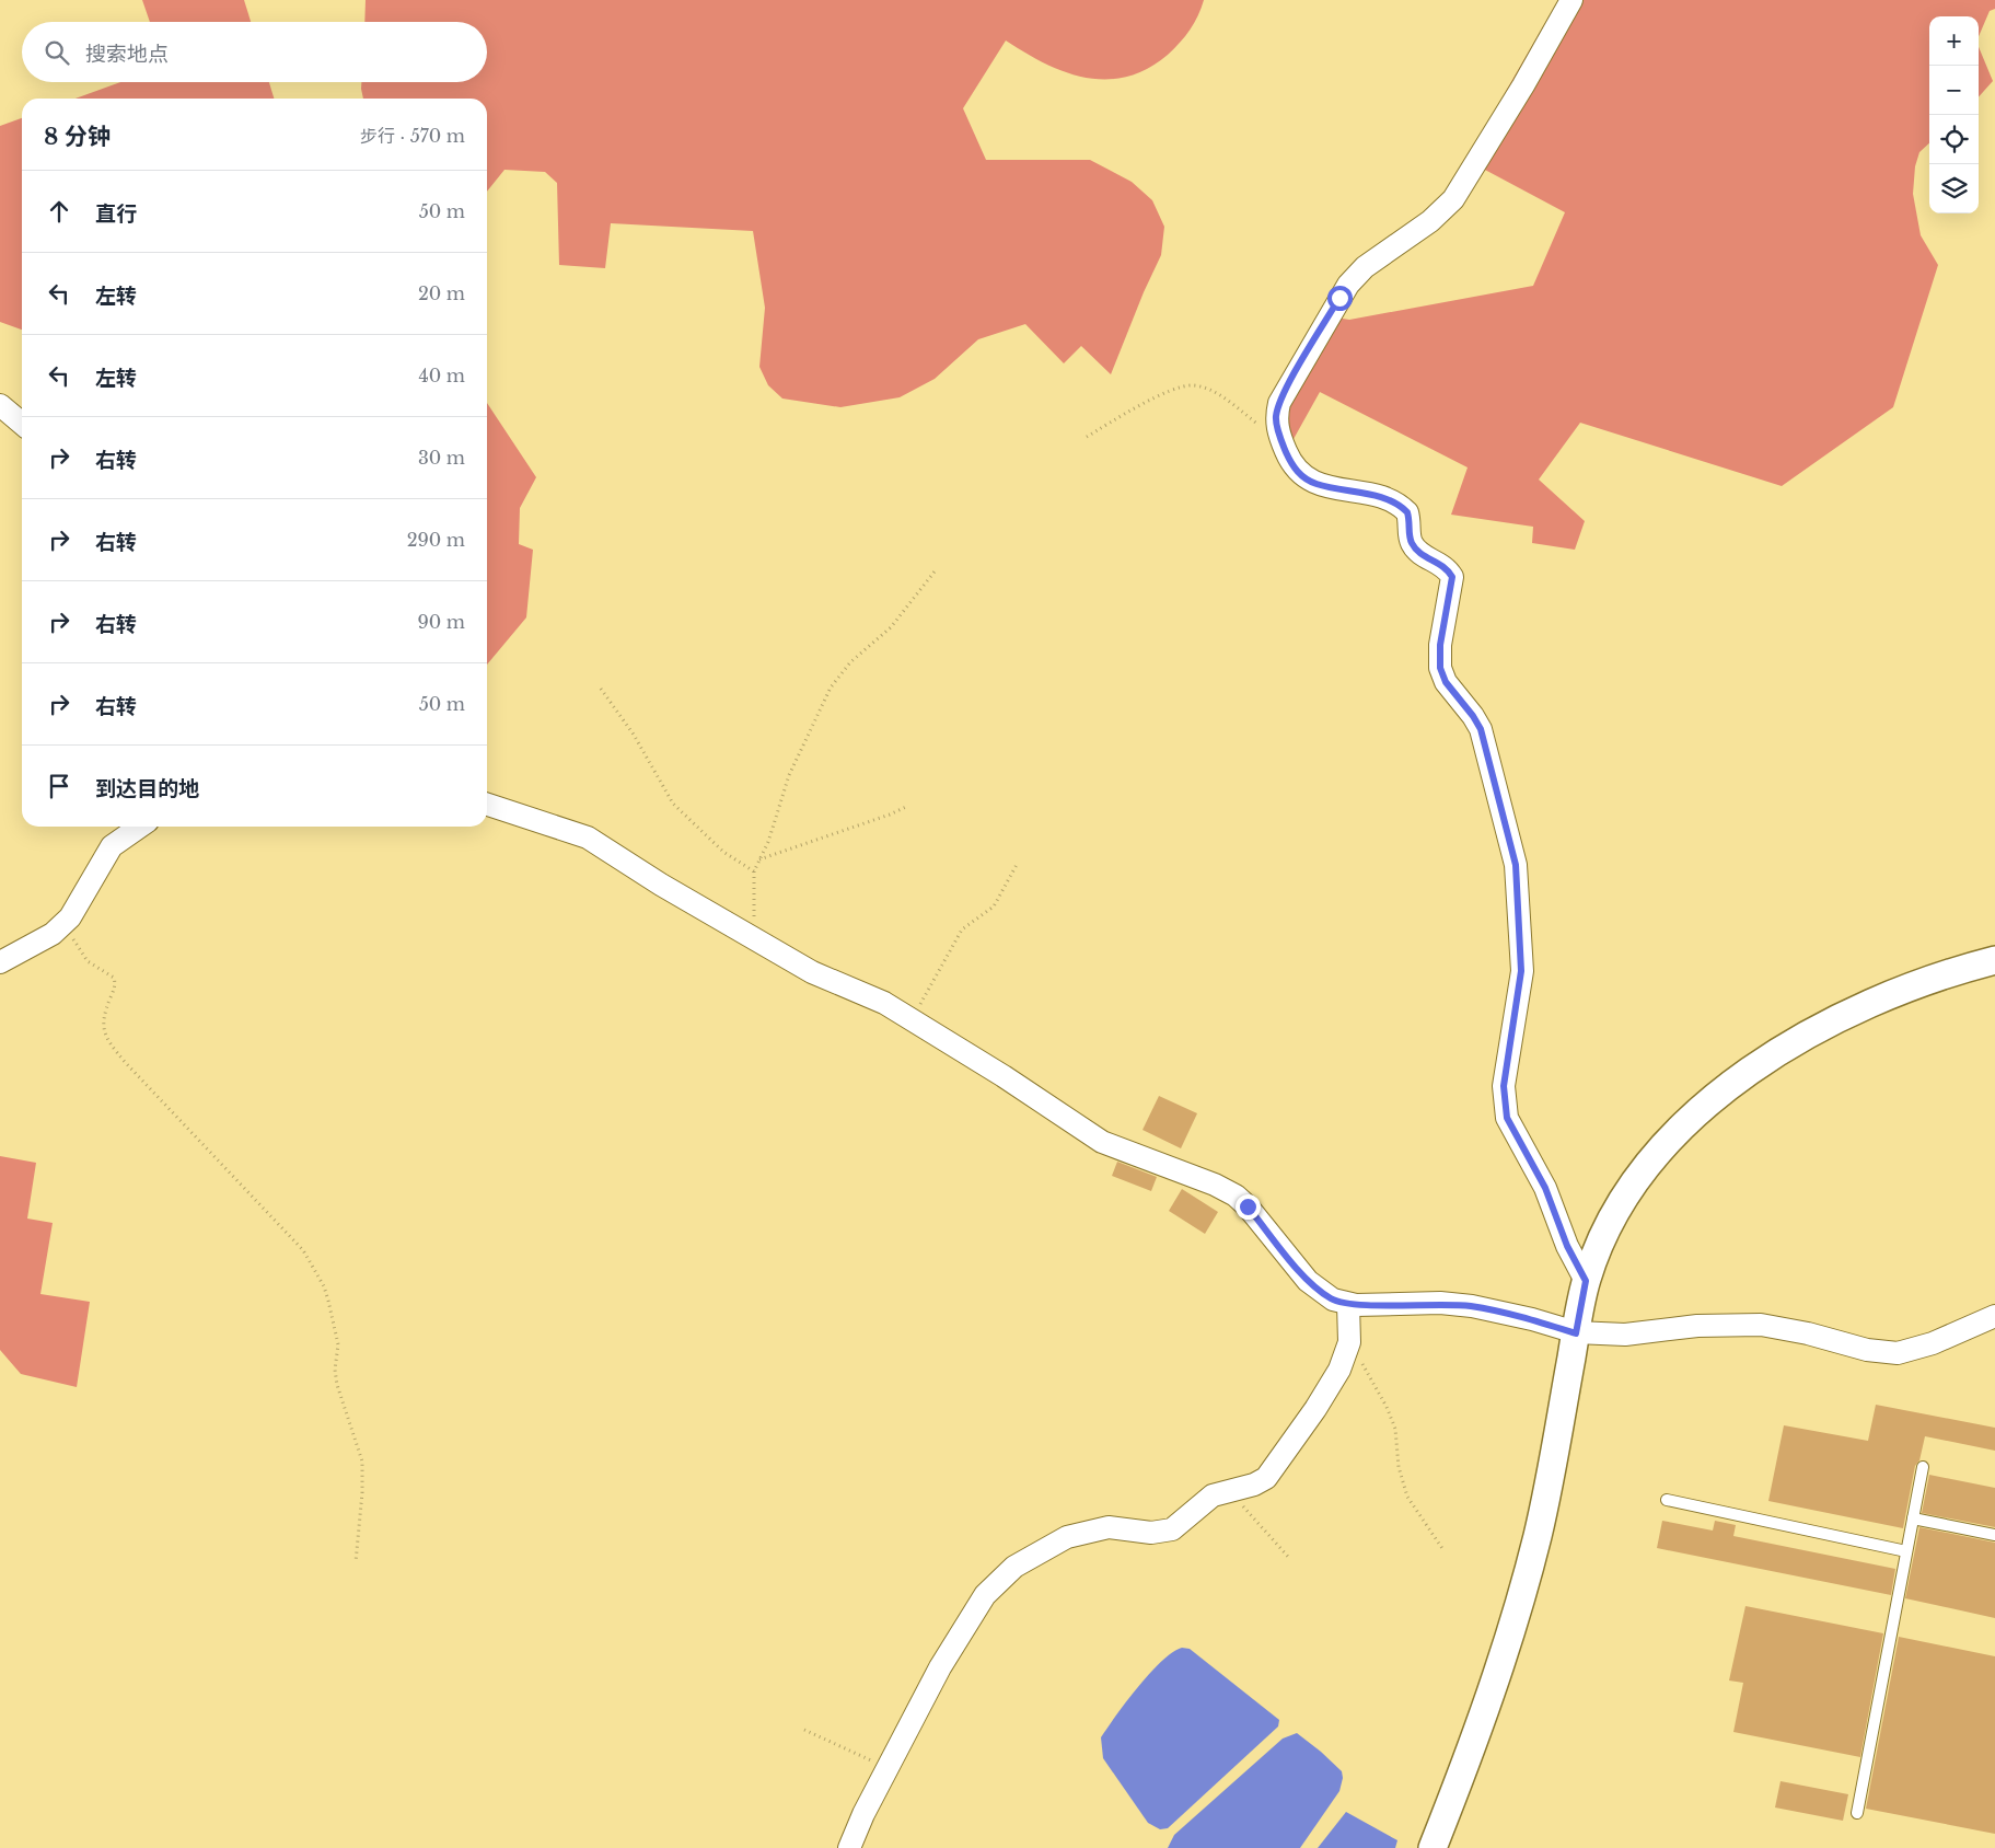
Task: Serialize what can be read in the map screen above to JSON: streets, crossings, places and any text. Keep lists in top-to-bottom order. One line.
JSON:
{"page":{"map_buttons":["+","−"],"search":"搜索地点","heading":["8 分钟","步行 · 570 m"],"list":[["直行","50 m"],["左转","20 m"],["左转","40 m"],["右转","30 m"],["右转","290 m"],["右转","90 m"],["右转","50 m"],"到达目的地"]}}
